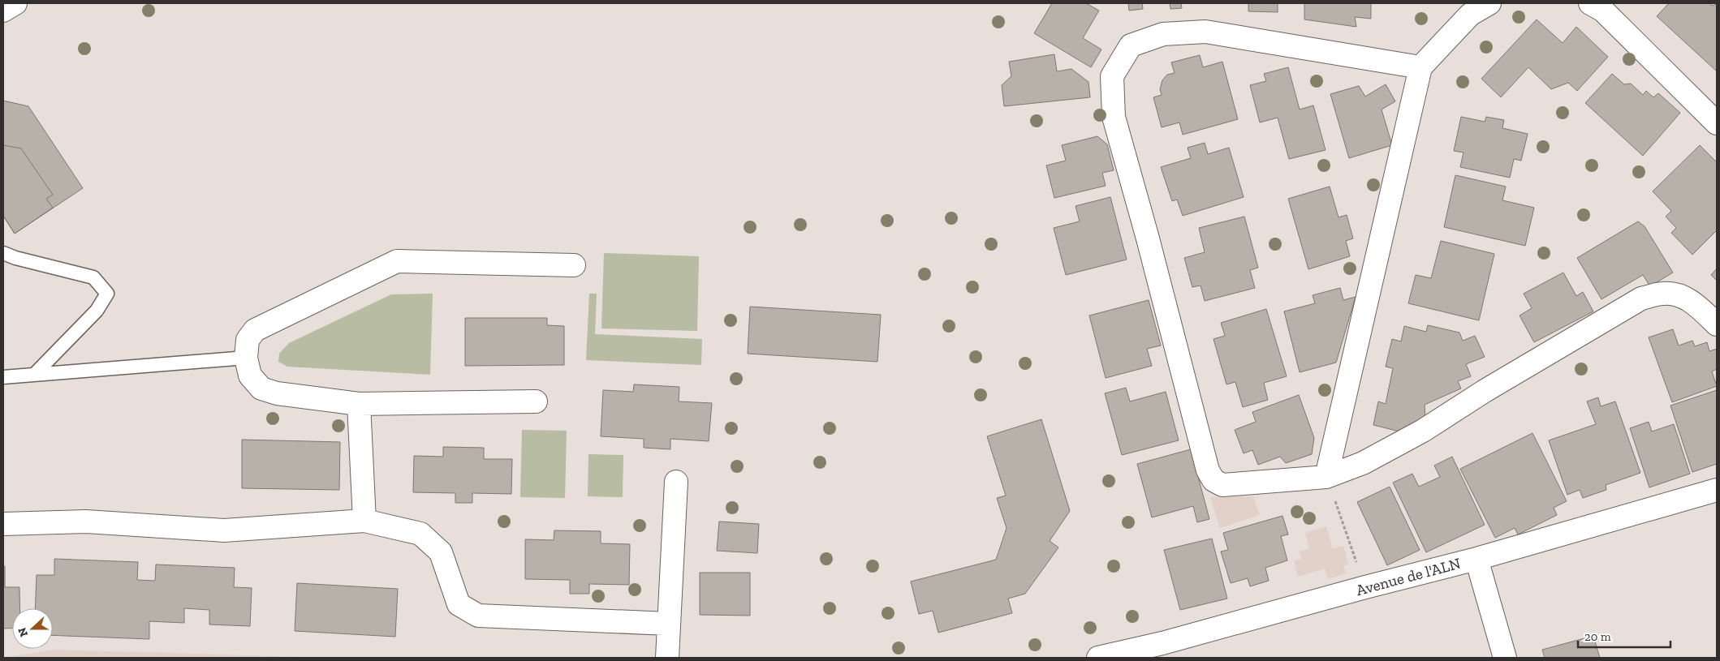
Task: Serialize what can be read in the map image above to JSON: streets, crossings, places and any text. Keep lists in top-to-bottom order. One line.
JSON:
{"streets":{"street":["Avenue de l'ALN"]},"scale_bar":"20 m","north":"left"}
